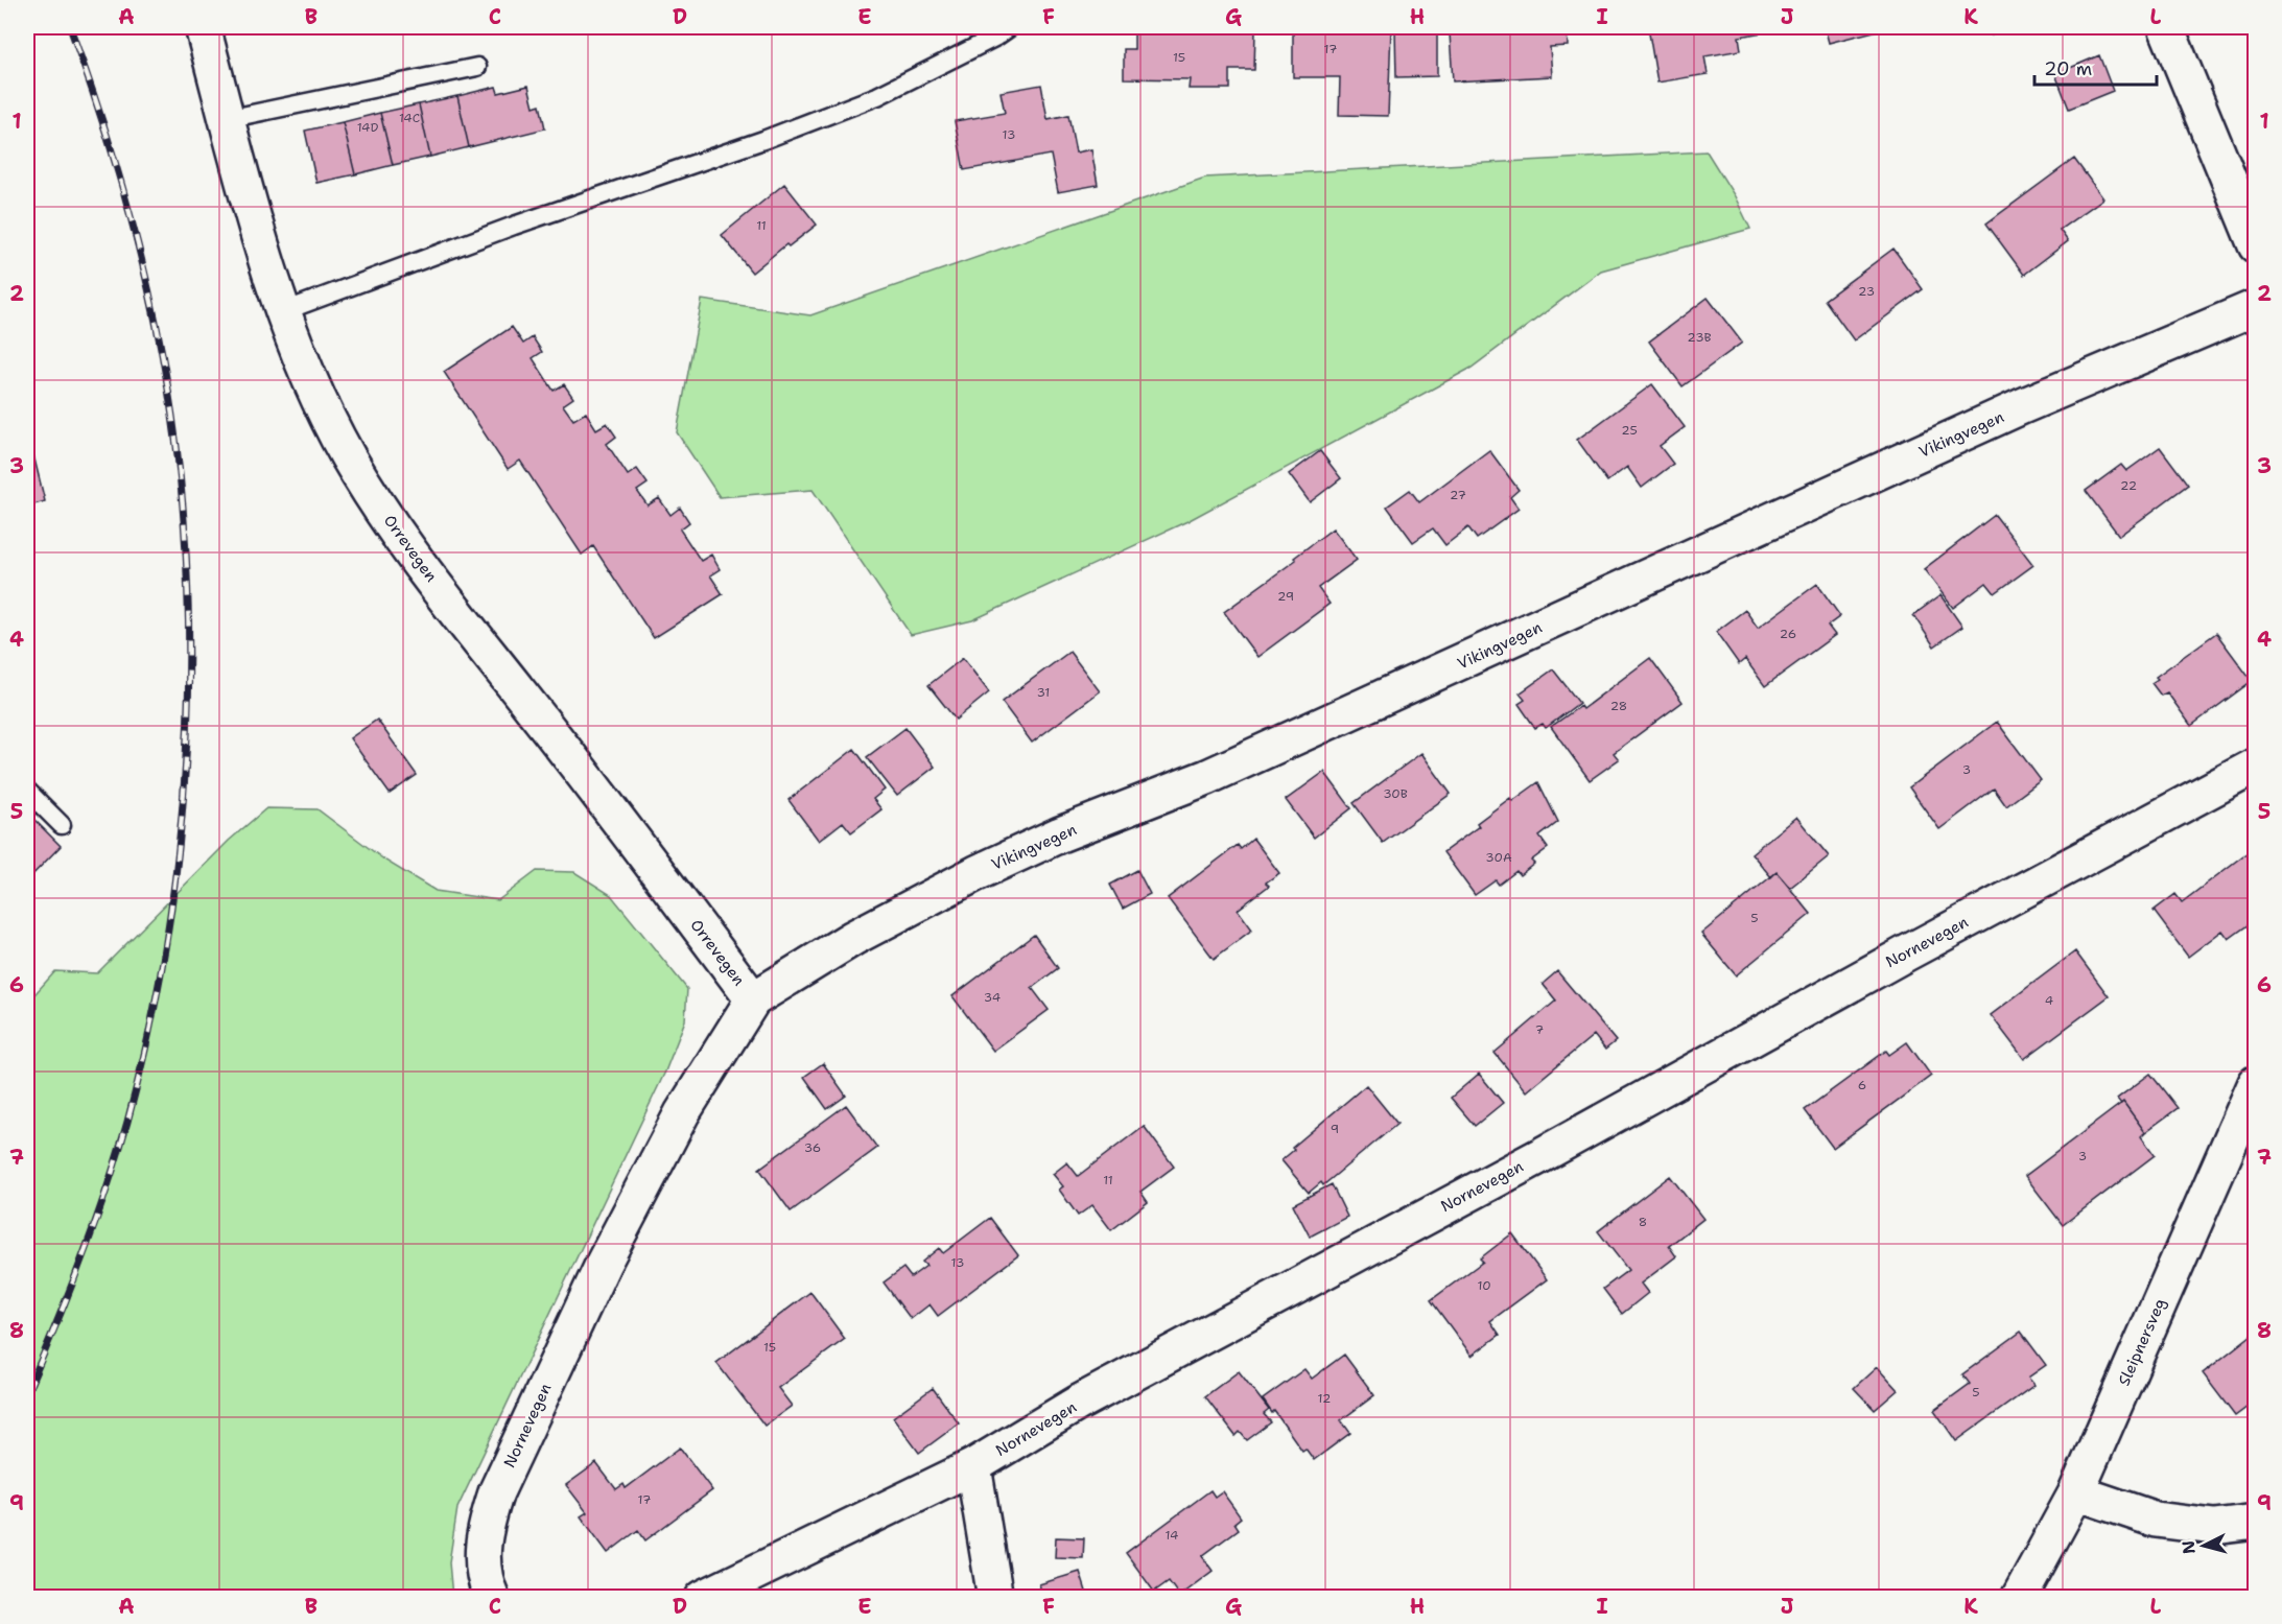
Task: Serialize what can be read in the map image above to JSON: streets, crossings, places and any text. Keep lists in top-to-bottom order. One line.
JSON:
{"streets":{"street":["Vikingvegen","Orrevegen","Nornevegen","Sleipnersveg"]},"crossings":[["Vikingvegen","Orrevegen"],["Vikingvegen","Nornevegen"],["Orrevegen","Nornevegen"]],"house_numbers":["17","15","14C","14D","13","11","23","23B","25","22","27","29","26","31","28","3","30B","30A","5","34","4","7","6","9","36","3","11","8","13","10","15","5","12","17","14"],"scale_bar":"20 m","north":"left","grid":{"columns":["A","B","C","D","E","F","G","H","I","J","K","L"],"rows":["1","2","3","4","5","6","7","8","9"]}}
